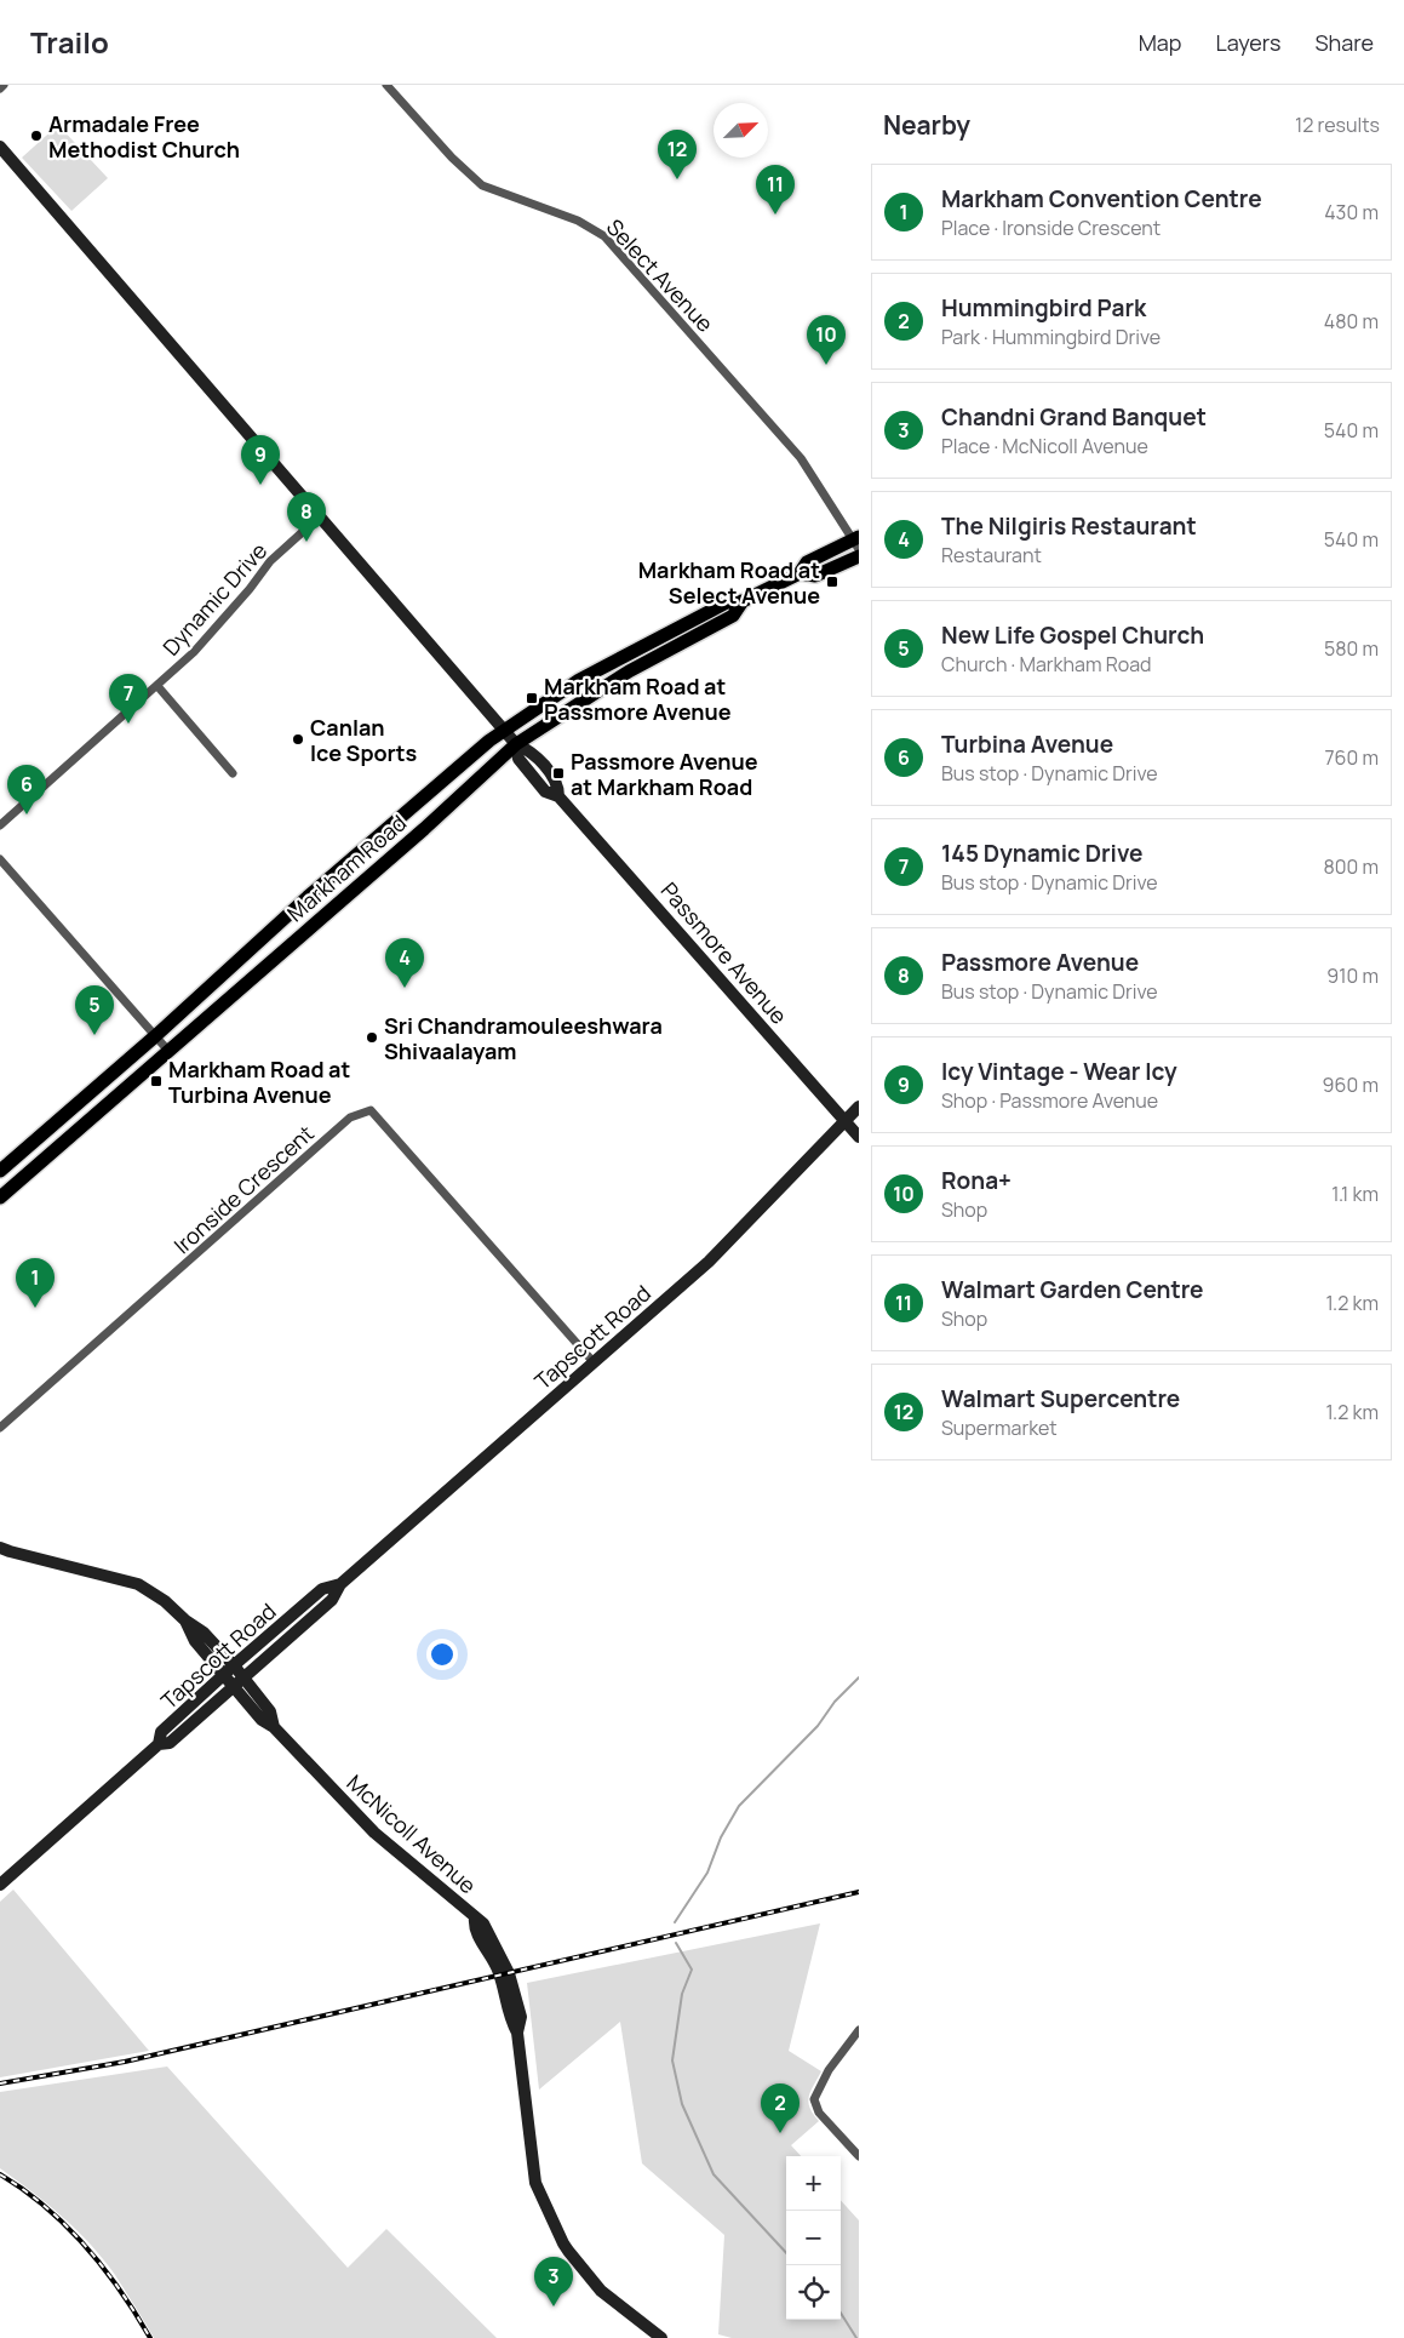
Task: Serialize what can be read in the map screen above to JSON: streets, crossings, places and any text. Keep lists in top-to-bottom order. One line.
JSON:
{"streets":{"main road":["Markham Road"],"street":["Select Avenue","Dynamic Drive","Passmore Avenue","Ironside Crescent","Tapscott Road","McNicoll Avenue"]},"crossings":[["Select Avenue","Markham Road"],["Dynamic Drive","Passmore Avenue"],["Markham Road","Passmore Avenue"],["Passmore Avenue","Tapscott Road"],["Ironside Crescent","Tapscott Road"],["Tapscott Road","McNicoll Avenue"]],"places":{"other":["Armadale Free Methodist Church","Canlan Ice Sports","Sri Chandramouleeshwara Shivaalayam"],"transit":["Markham Road at Select Avenue","Markham Road at Passmore Avenue","Passmore Avenue at Markham Road","Markham Road at Turbina Avenue"]},"north":"top right","page":{"header":"Trailo","nav":["Map","Layers","Share"],"heading":["Nearby","12 results"],"pins":["12","11","10","9","8","7","6","4","5","1","2","3"],"list":[{"mark":"1","name":"Markham Convention Centre","note":"Place · Ironside Crescent","value":"430 m"},{"mark":"2","name":"Hummingbird Park","note":"Park · Hummingbird Drive","value":"480 m"},{"mark":"3","name":"Chandni Grand Banquet","note":"Place · McNicoll Avenue","value":"540 m"},{"mark":"4","name":"The Nilgiris Restaurant","note":"Restaurant","value":"540 m"},{"mark":"5","name":"New Life Gospel Church","note":"Church · Markham Road","value":"580 m"},{"mark":"6","name":"Turbina Avenue","note":"Bus stop · Dynamic Drive","value":"760 m"},{"mark":"7","name":"145 Dynamic Drive","note":"Bus stop · Dynamic Drive","value":"800 m"},{"mark":"8","name":"Passmore Avenue","note":"Bus stop · Dynamic Drive","value":"910 m"},{"mark":"9","name":"Icy Vintage - Wear Icy","note":"Shop · Passmore Avenue","value":"960 m"},{"mark":"10","name":"Rona+","note":"Shop","value":"1.1 km"},{"mark":"11","name":"Walmart Garden Centre","note":"Shop","value":"1.2 km"},{"mark":"12","name":"Walmart Supercentre","note":"Supermarket","value":"1.2 km"}],"map_buttons":["+","−"]}}
